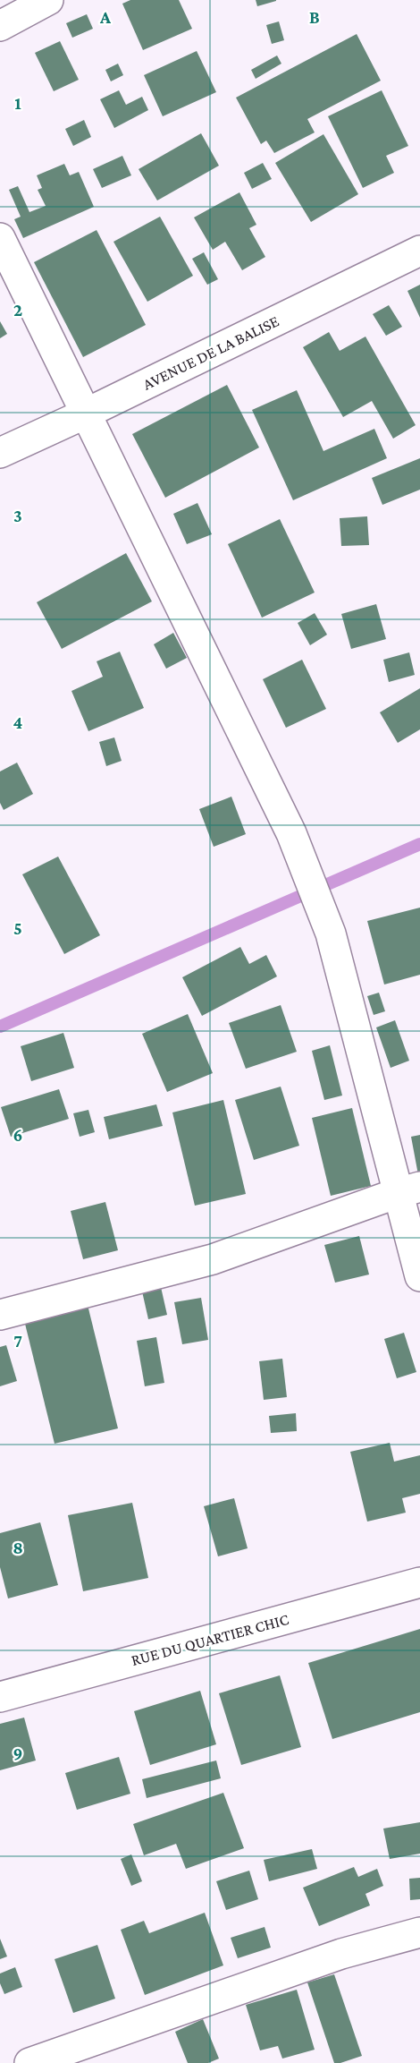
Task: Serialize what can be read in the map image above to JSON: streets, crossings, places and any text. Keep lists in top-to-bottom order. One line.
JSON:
{"streets":{"street":["AVENUE DE LA BALISE","RUE DU QUARTIER CHIC"]},"grid":{"columns":["A","B"],"rows":["1","2","3","4","5","6","7","8","9"]}}
